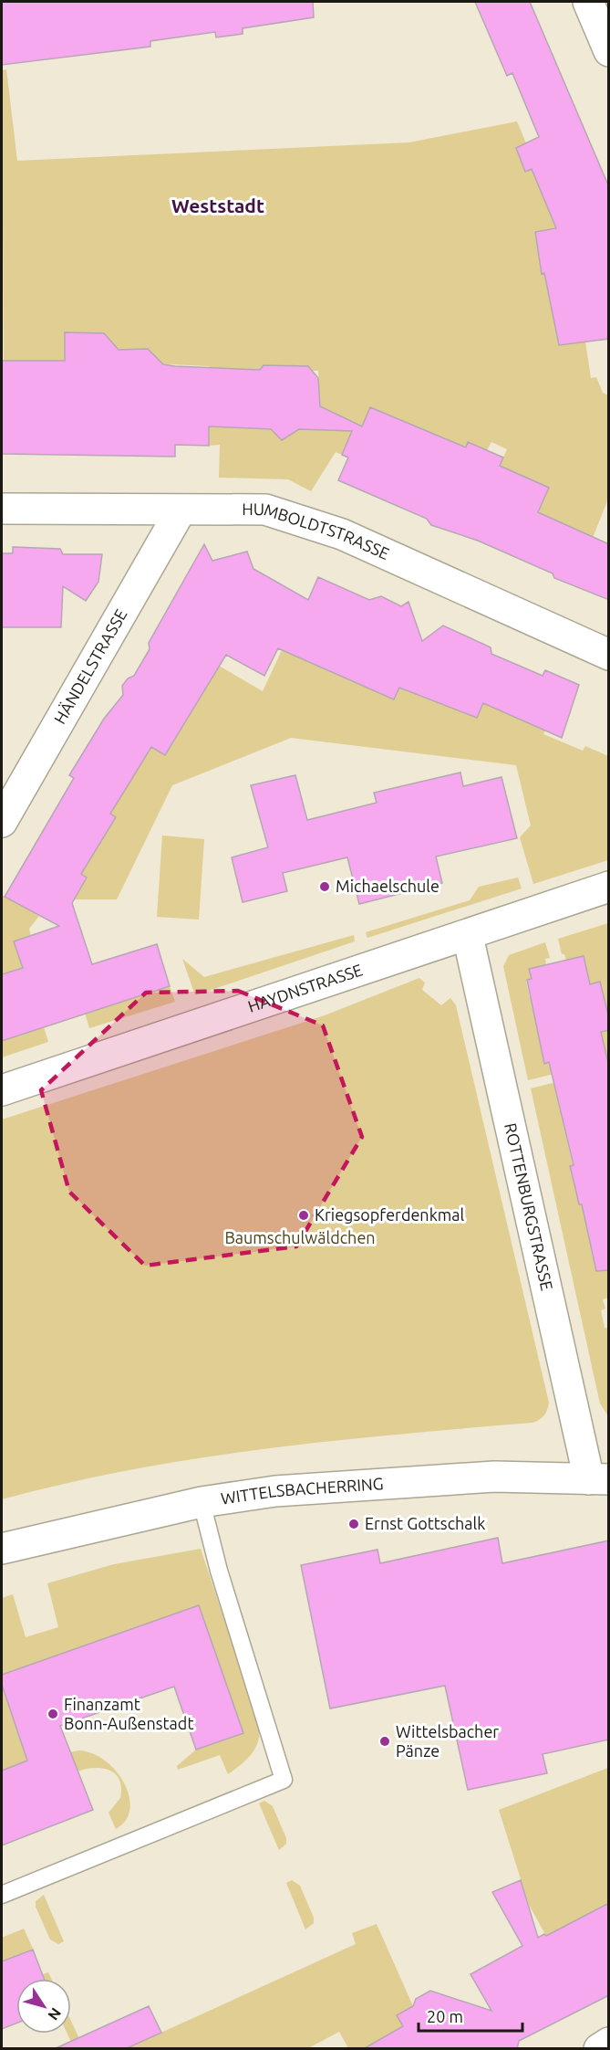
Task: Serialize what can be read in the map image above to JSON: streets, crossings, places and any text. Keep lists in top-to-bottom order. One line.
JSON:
{"streets":{"street":["HUMBOLDTSTRASSE","HÄNDELSTRASSE","HAYDNSTRASSE","ROTTENBURGSTRASSE","WITTELSBACHERRING"]},"crossings":[["HUMBOLDTSTRASSE","HÄNDELSTRASSE"],["HAYDNSTRASSE","ROTTENBURGSTRASSE"],["ROTTENBURGSTRASSE","WITTELSBACHERRING"]],"districts":["Weststadt"],"parks":["Baumschulwäldchen"],"places":["Michaelschule","Kriegsopferdenkmal","Ernst Gottschalk","Finanzamt Bonn-Außenstadt","Wittelsbacher Pänze"],"scale_bar":"20 m","north":"bottom right"}
